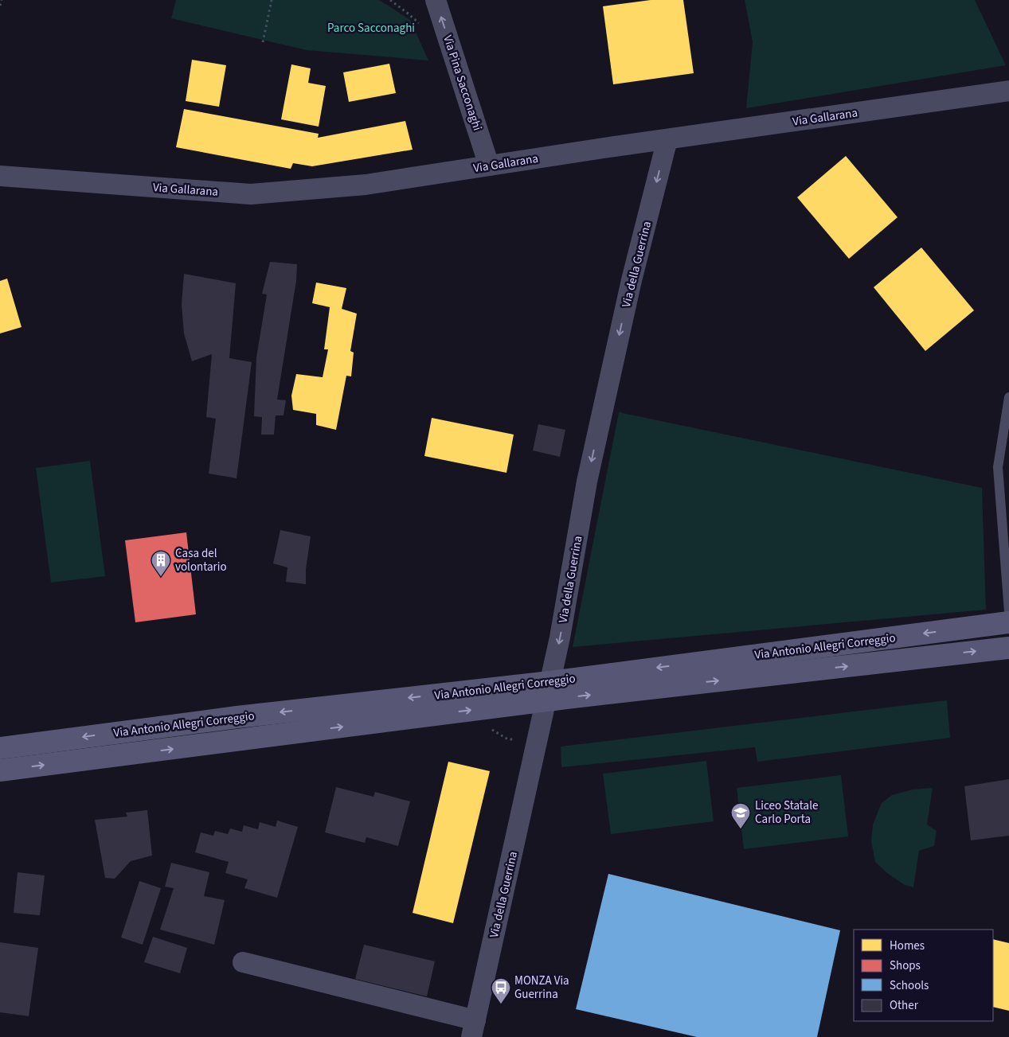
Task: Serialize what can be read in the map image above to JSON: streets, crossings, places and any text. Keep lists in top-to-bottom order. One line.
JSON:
{"streets":{"street":["Via Pina Sacconaghi","Via Gallarana","Via della Guerrina","Via Antonio Allegri Correggio"]},"crossings":[["Via Pina Sacconaghi","Via Gallarana"],["Via Gallarana","Via della Guerrina"],["Via della Guerrina","Via Antonio Allegri Correggio"]],"one_way":["Via Pina Sacconaghi","Via della Guerrina"],"parks":["Parco Sacconaghi"],"places":{"building":["Casa del volontario"],"school or university":["Liceo Statale Carlo Porta"],"bus stop":["MONZA Via Guerrina"]},"legend":["Homes","Shops","Schools","Other"]}
